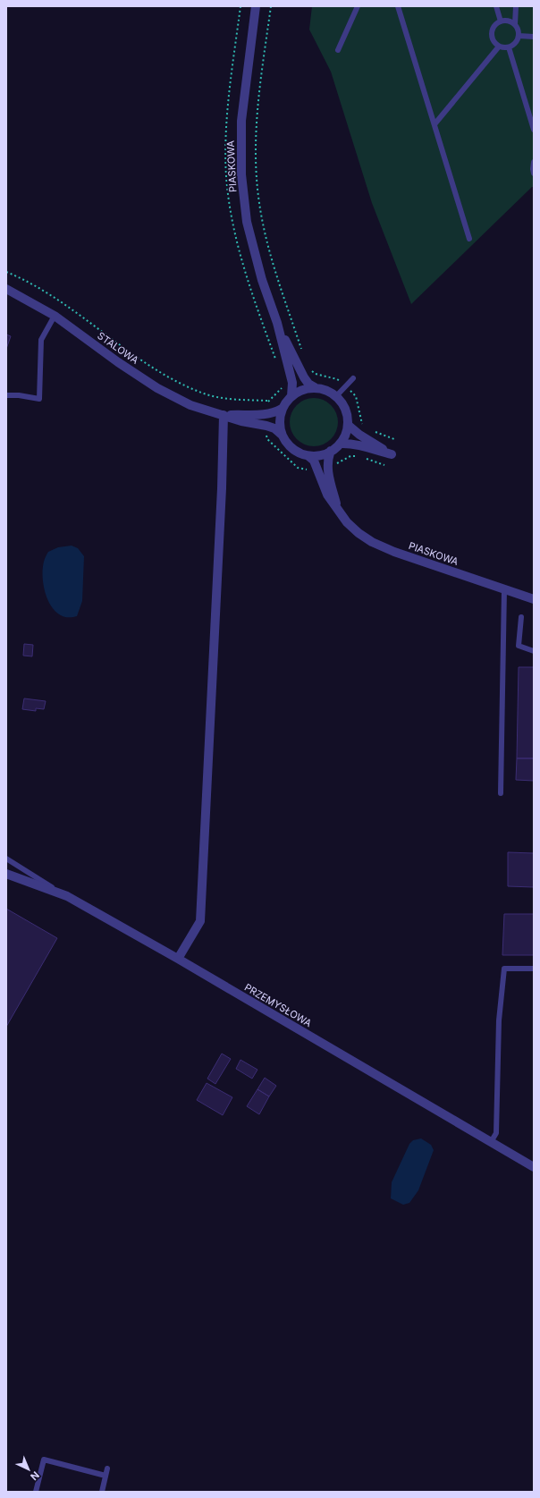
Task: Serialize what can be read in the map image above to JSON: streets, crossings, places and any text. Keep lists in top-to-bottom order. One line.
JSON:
{"streets":{"street":["PIASKOWA","STALOWA","PRZEMYSŁOWA"]},"crossings":[["PIASKOWA","STALOWA"]],"north":"bottom right"}
